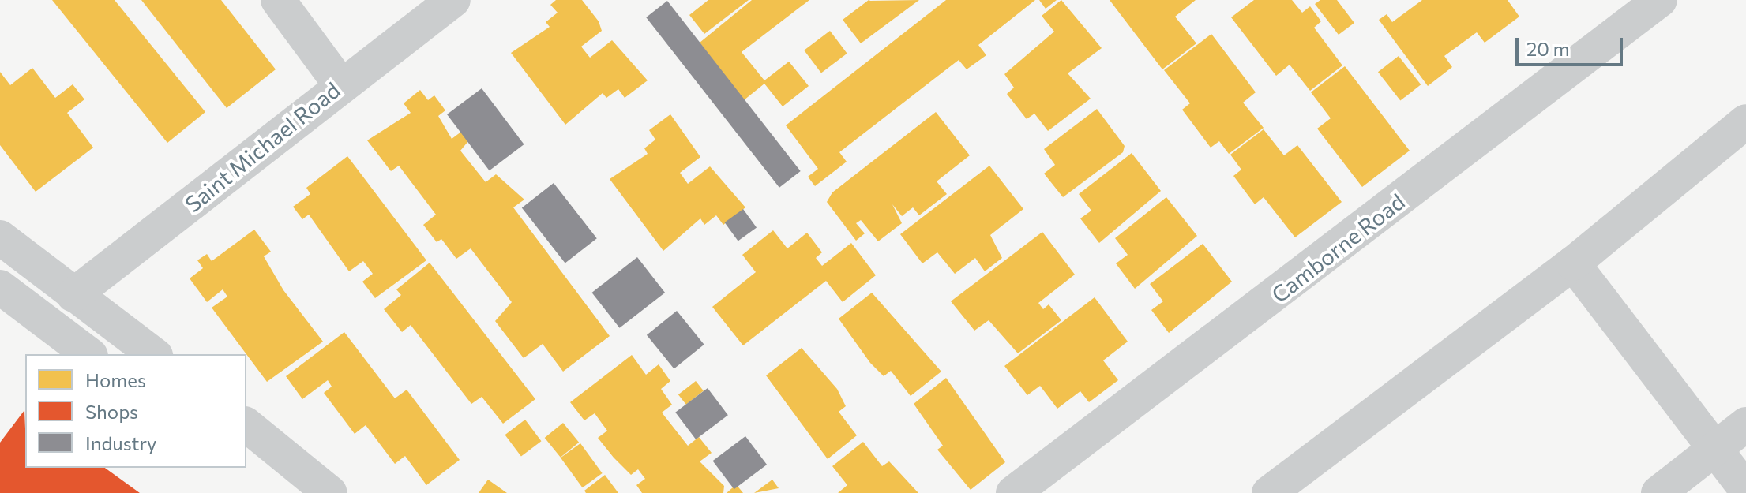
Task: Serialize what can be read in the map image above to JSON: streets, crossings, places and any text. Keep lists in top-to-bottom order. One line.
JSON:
{"streets":{"street":["Saint Michael Road","Camborne Road"]},"legend":["Homes","Shops","Industry"],"scale_bar":"20 m"}
